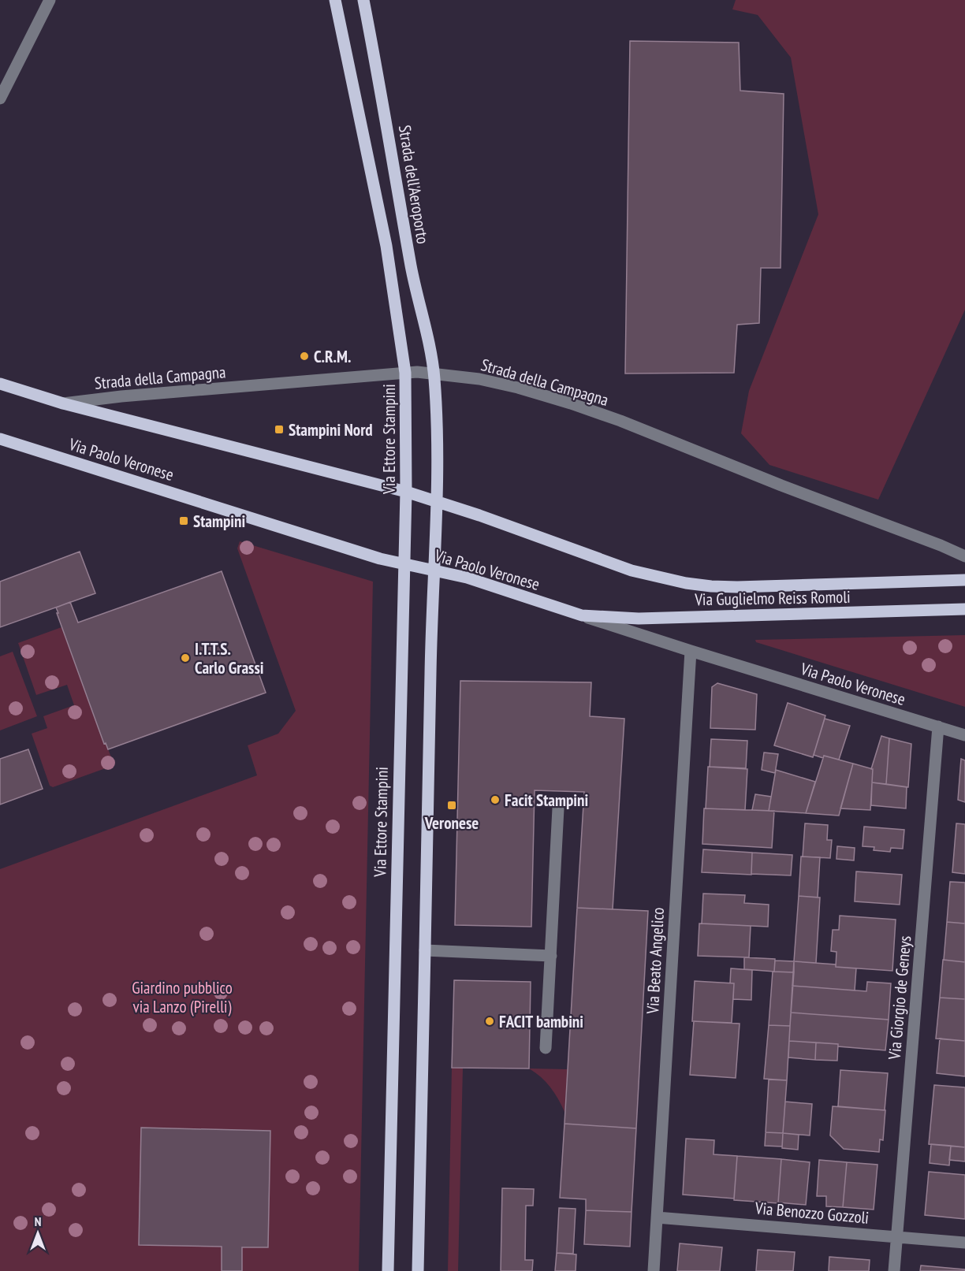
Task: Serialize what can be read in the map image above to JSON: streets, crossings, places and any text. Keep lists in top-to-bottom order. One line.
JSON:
{"streets":{"main road":["Strada dell'Aeroporto","Via Ettore Stampini","Via Paolo Veronese","Via Guglielmo Reiss Romoli"],"street":["Strada della Campagna","Via Beato Angelico","Via Giorgio de Geneys","Via Benozzo Gozzoli"]},"crossings":[["Strada dell'Aeroporto","Strada della Campagna"],["Strada della Campagna","Via Ettore Stampini"],["Via Ettore Stampini","Via Paolo Veronese"],["Via Paolo Veronese","Via Guglielmo Reiss Romoli"],["Via Paolo Veronese","Via Beato Angelico"],["Via Paolo Veronese","Via Giorgio de Geneys"],["Via Beato Angelico","Via Benozzo Gozzoli"],["Via Giorgio de Geneys","Via Benozzo Gozzoli"]],"parks":["Giardino pubblico via Lanzo (Pirelli)"],"places":{"other":["C.R.M.","I.T.T.S. Carlo Grassi","Facit Stampini","FACIT bambini"],"transit":["Stampini Nord","Stampini","Veronese"]},"north":"top"}
